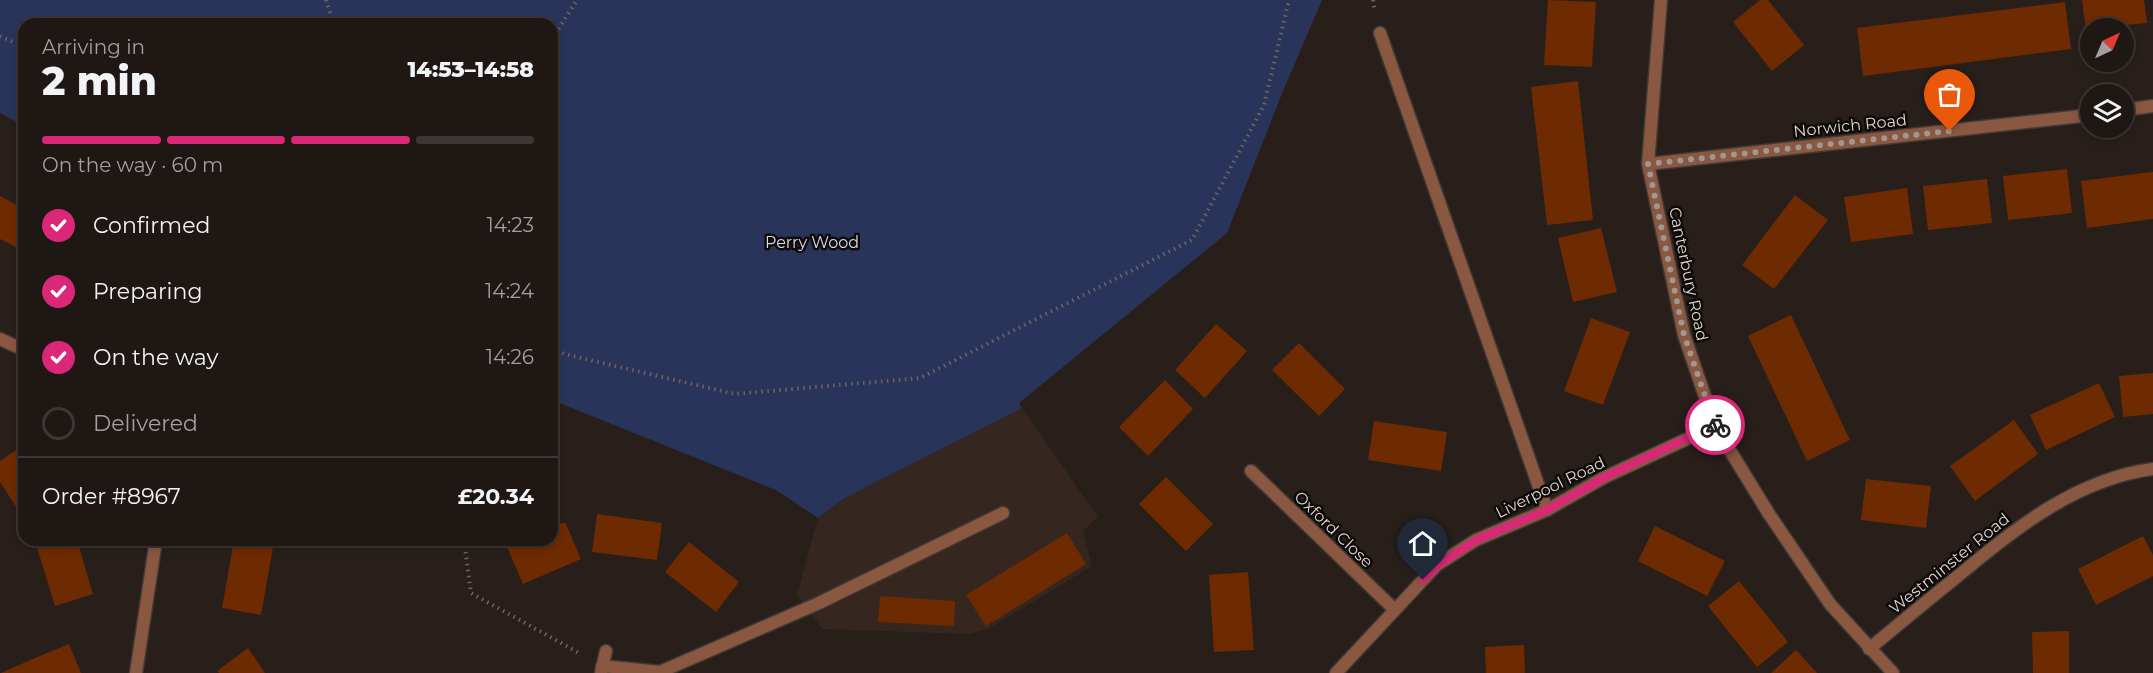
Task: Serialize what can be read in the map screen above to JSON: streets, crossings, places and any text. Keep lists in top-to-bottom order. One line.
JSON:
{"streets":{"street":["Norwich Road","Canterbury Road","Liverpool Road","Oxford Close","Westminster Road"]},"crossings":[["Norwich Road","Canterbury Road"],["Canterbury Road","Liverpool Road"],["Canterbury Road","Westminster Road"],["Liverpool Road","Oxford Close"]],"parks":["Perry Wood"],"north":"top right","page":{"heading":["2 min","Arriving in","14:53–14:58"],"panel":["Order #8967","£20.34"],"bar":"On the way · 60 m","list":[["Confirmed","14:23"],["Preparing","14:24"],["On the way","14:26"],"Delivered"]}}
